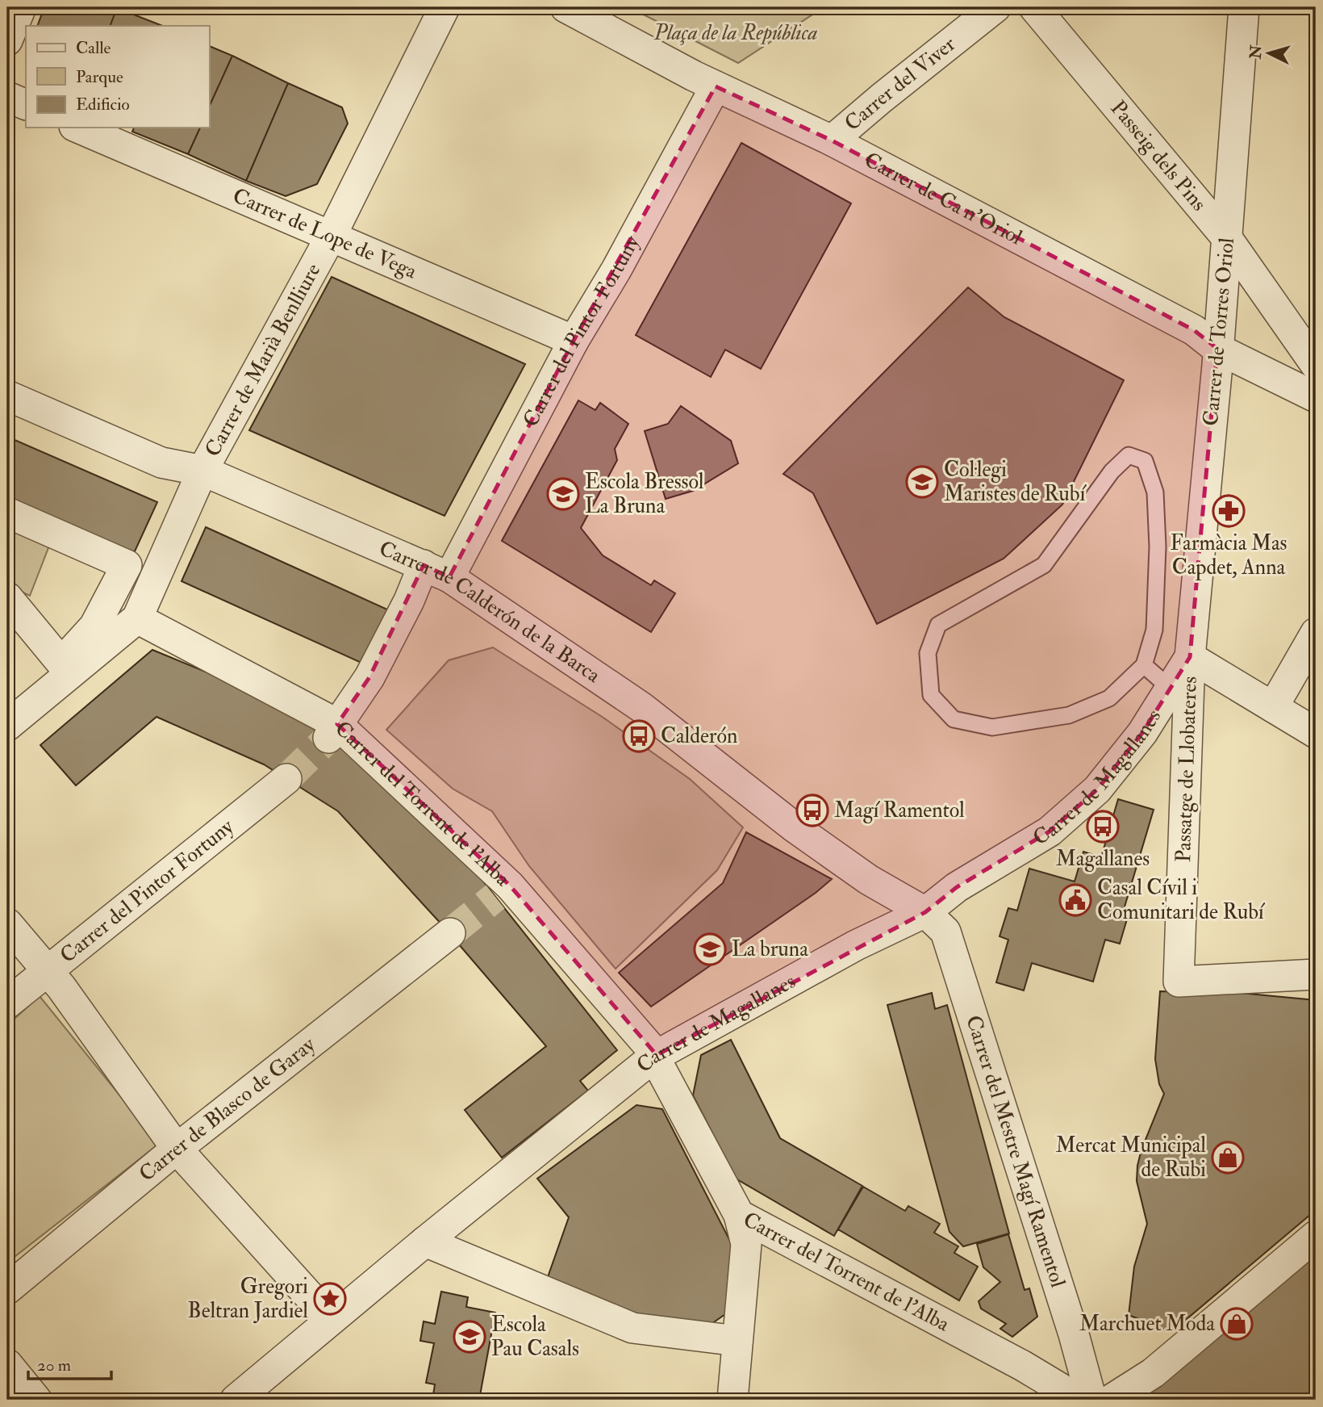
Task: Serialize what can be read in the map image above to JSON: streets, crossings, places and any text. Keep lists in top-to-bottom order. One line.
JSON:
{"streets":{"street":["Carrer del Viver","Passeig dels Pins","Carrer de Ca n'Oriol","Carrer de Lope de Vega","Carrer del Pintor Fortuny","Carrer de Torres Oriol","Carrer de Marià Benlliure","Carrer de Calderón de la Barca","Passatge de Llobateres","Carrer de Magallanes","Carrer del Torrent de l'Alba","Carrer de Blasco de Garay","Carrer del Mestre Magí Ramentol"]},"crossings":[["Carrer del Viver","Carrer de Ca n'Oriol"],["Passeig dels Pins","Carrer de Torres Oriol"],["Carrer de Ca n'Oriol","Carrer del Pintor Fortuny"],["Carrer de Ca n'Oriol","Carrer de Torres Oriol"],["Carrer de Lope de Vega","Carrer del Pintor Fortuny"],["Carrer de Lope de Vega","Carrer de Marià Benlliure"],["Carrer del Pintor Fortuny","Carrer de Calderón de la Barca"],["Carrer de Torres Oriol","Passatge de Llobateres"],["Carrer de Torres Oriol","Carrer de Magallanes"],["Carrer de Marià Benlliure","Carrer de Calderón de la Barca"],["Carrer de Marià Benlliure","Carrer del Torrent de l'Alba"],["Carrer de Calderón de la Barca","Carrer de Magallanes"],["Carrer de Calderón de la Barca","Carrer del Mestre Magí Ramentol"],["Passatge de Llobateres","Carrer de Magallanes"],["Carrer de Magallanes","Carrer del Torrent de l'Alba"],["Carrer de Magallanes","Carrer del Mestre Magí Ramentol"]],"parks":["Plaça de la República"],"places":{"school or university":["Col·legi Maristes de Rubí","Escola Bressol La Bruna","La bruna","Escola Pau Casals"],"pharmacy":["Farmàcia Mas Capdet, Anna"],"bus stop":["Calderón","Magí Ramentol","Magallanes"],"public building":["Casal Cívil i Comunitari de Rubí"],"shop":["Mercat Municipal de Rubi","Marchuet Moda"],"place":["Gregori Beltran Jardiel"]},"legend":["Calle","Parque","Edificio"],"scale_bar":"20 m","north":"left"}
